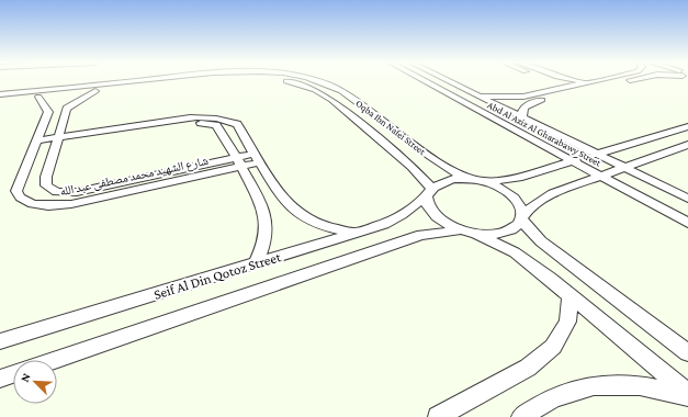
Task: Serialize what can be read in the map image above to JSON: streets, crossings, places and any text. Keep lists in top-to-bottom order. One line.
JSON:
{"streets":{"street":["Oqba Ibn Nafei Street","Abd Al Aziz Al Gharabawy Street","شارع الشهيد محمد مصطفى عبد الله","Seif Al Din Qotoz Street"]},"crossings":[["Oqba Ibn Nafei Street","شارع الشهيد محمد مصطفى عبد الله"],["Oqba Ibn Nafei Street","Seif Al Din Qotoz Street"]],"north":"top left"}
